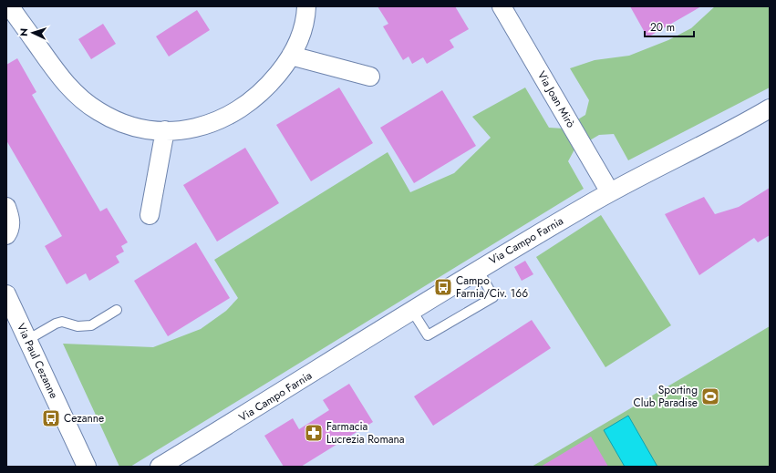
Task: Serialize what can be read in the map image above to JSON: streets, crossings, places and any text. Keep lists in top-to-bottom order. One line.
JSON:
{"streets":{"street":["Via Joan Mirò","Via Campo Farnia","Via Paul Cezanne"]},"crossings":[["Via Joan Mirò","Via Campo Farnia"]],"places":{"bus stop":["Campo Farnia/Civ. 166","Cezanne"],"sports":["Sporting Club Paradise"],"pharmacy":["Farmacia Lucrezia Romana"]},"scale_bar":"20 m","north":"left"}
